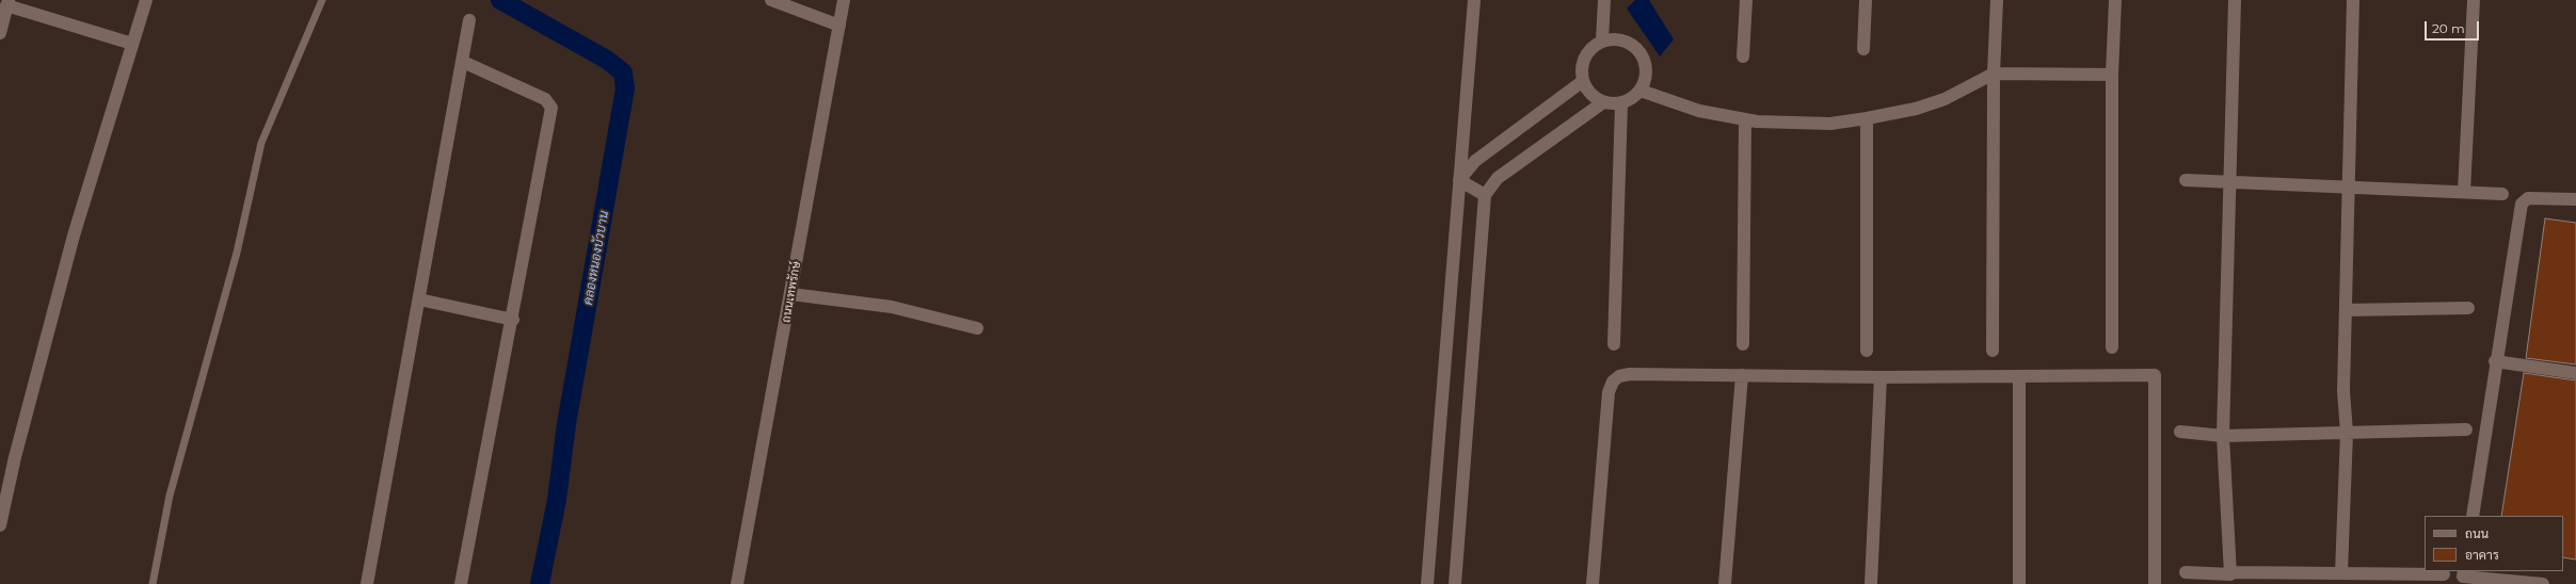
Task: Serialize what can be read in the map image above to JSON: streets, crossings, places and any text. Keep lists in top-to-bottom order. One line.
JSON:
{"streets":{"street":["ถนนเทพรักษ์"]},"water":["คลองหนองบัวบาน"],"legend":["ถนน","อาคาร"],"scale_bar":"20 m"}
